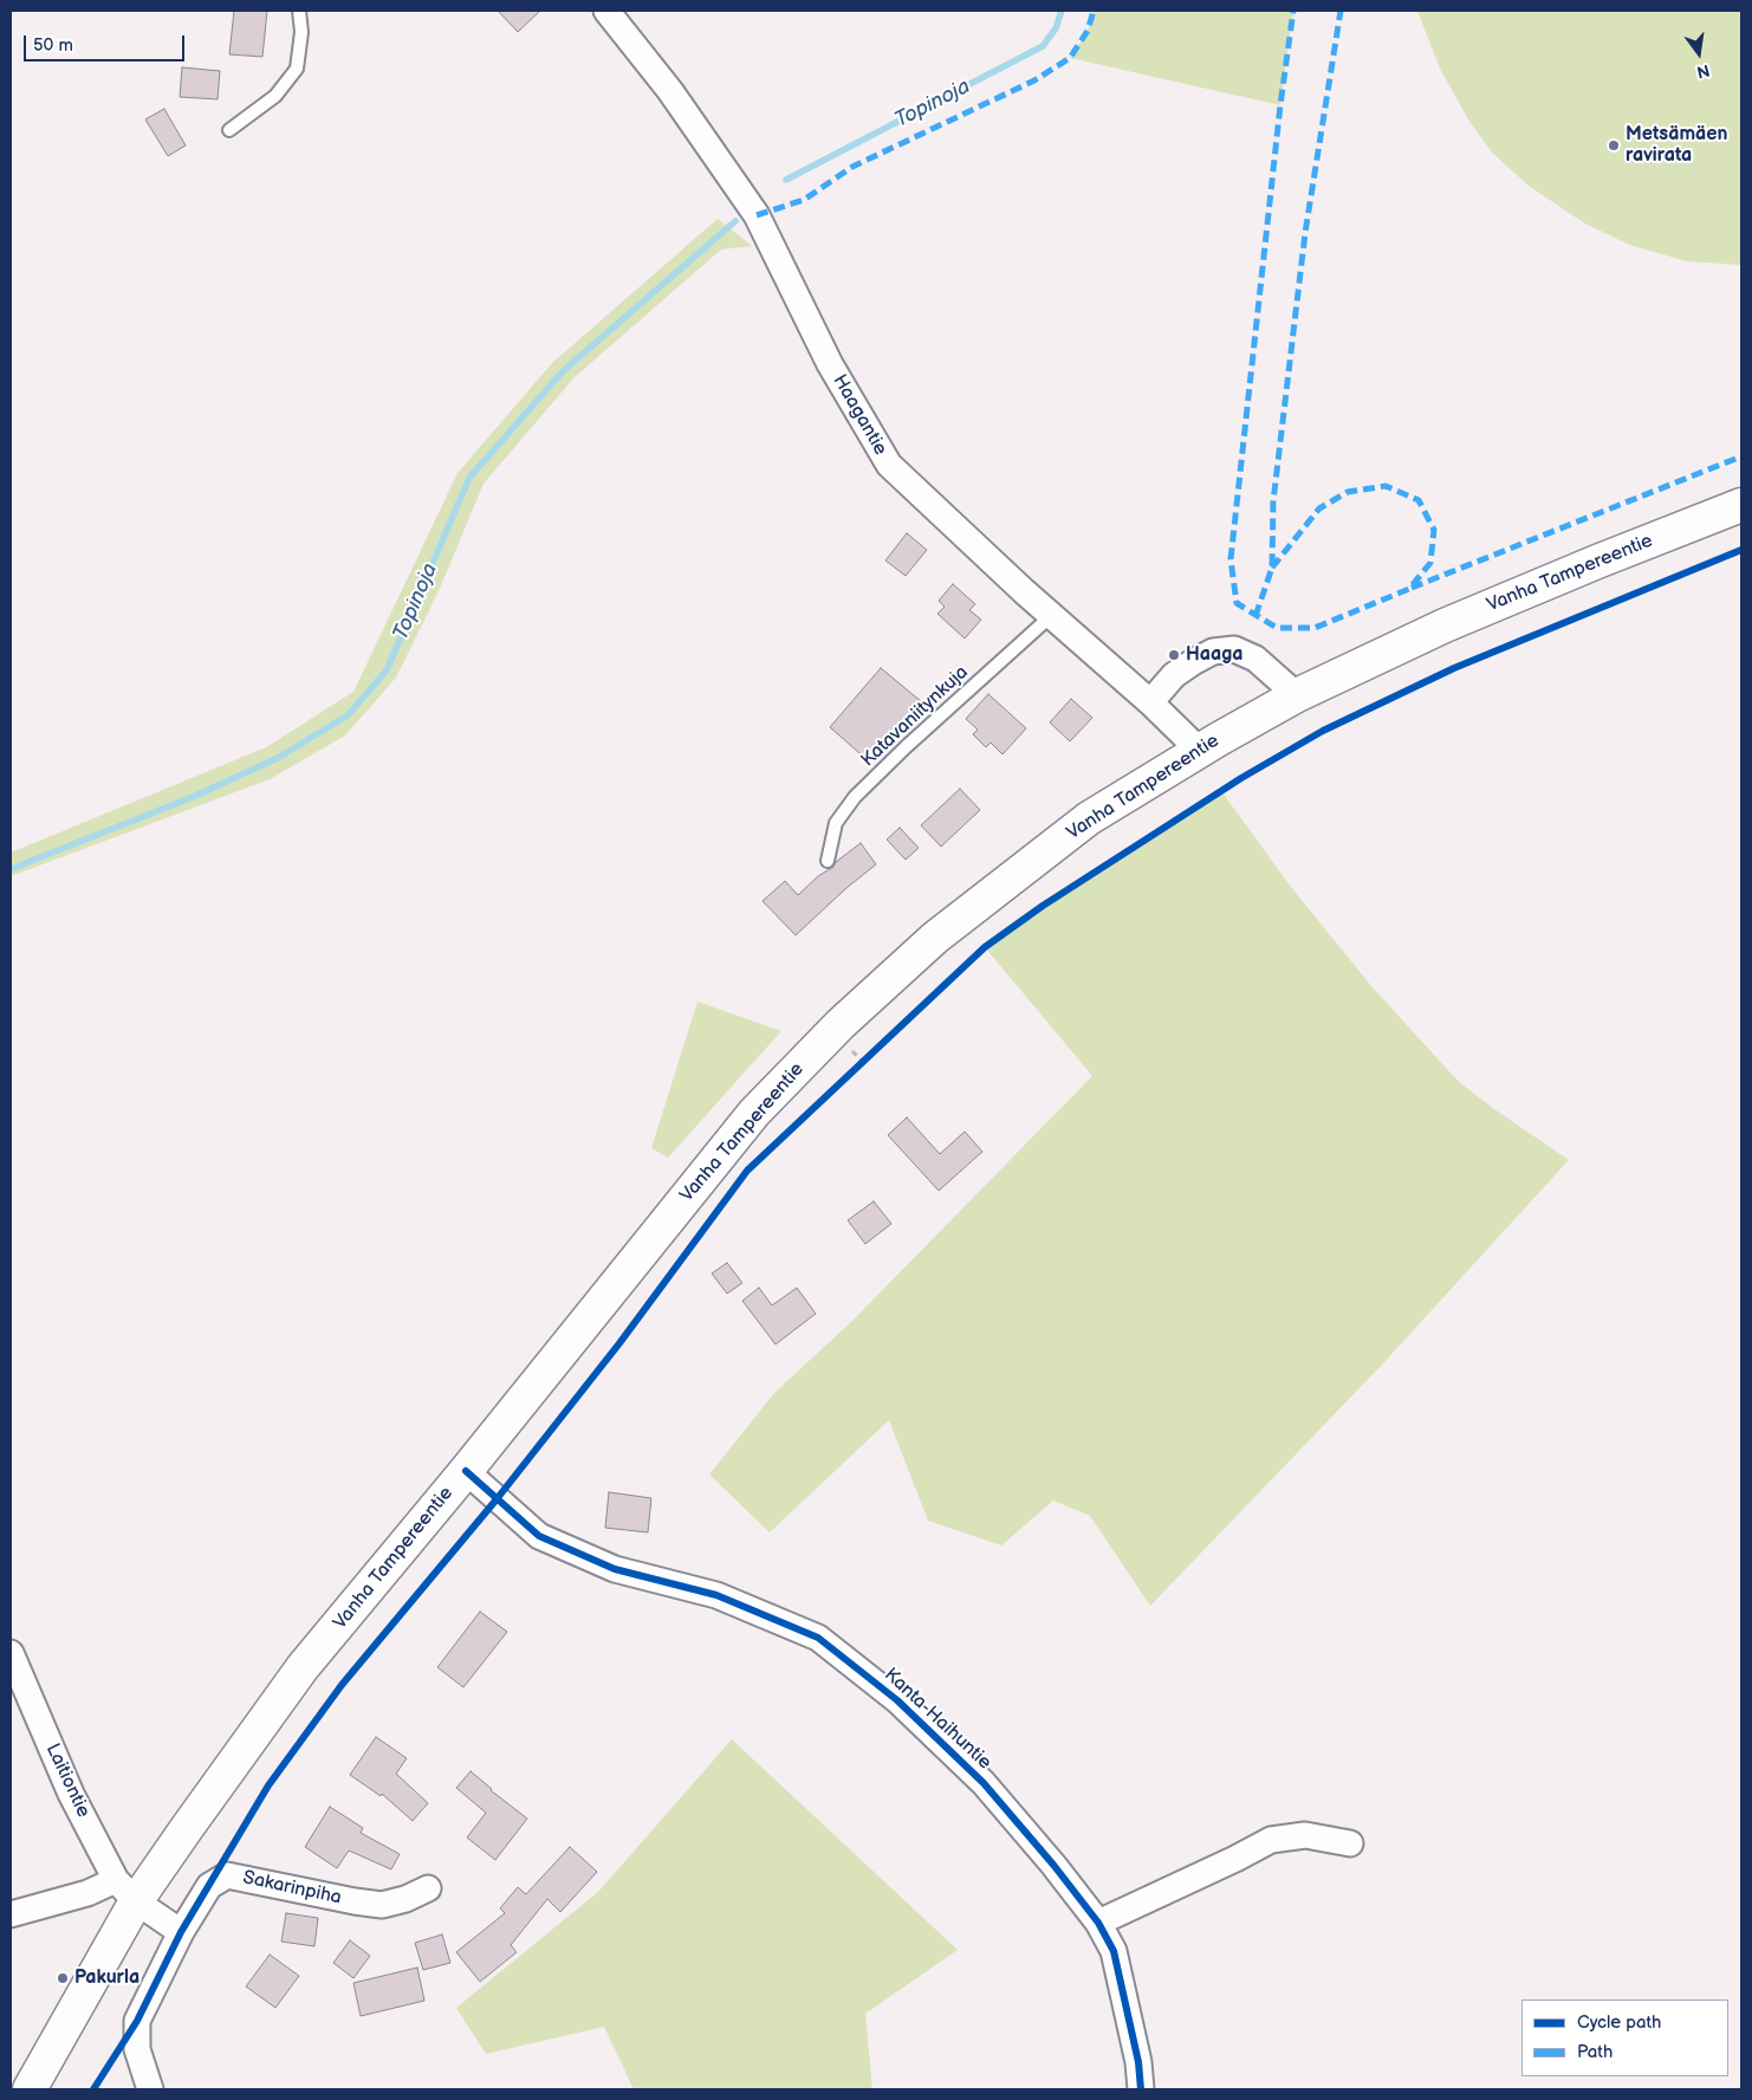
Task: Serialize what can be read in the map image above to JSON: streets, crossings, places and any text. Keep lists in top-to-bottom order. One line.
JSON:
{"streets":{"main road":["Vanha Tampereentie"],"street":["Haagantie","Kanta-Haihuntie","Laitiontie","Sakarinpiha"],"lane":["Katavaniitynkuja"]},"crossings":[["Haagantie","Vanha Tampereentie"],["Haagantie","Katavaniitynkuja"],["Vanha Tampereentie","Kanta-Haihuntie"],["Vanha Tampereentie","Laitiontie"]],"water":["Topinoja"],"places":["Metsämäen ravirata","Haaga","Pakurla"],"legend":["Cycle path","Path"],"scale_bar":"50 m","north":"bottom"}
